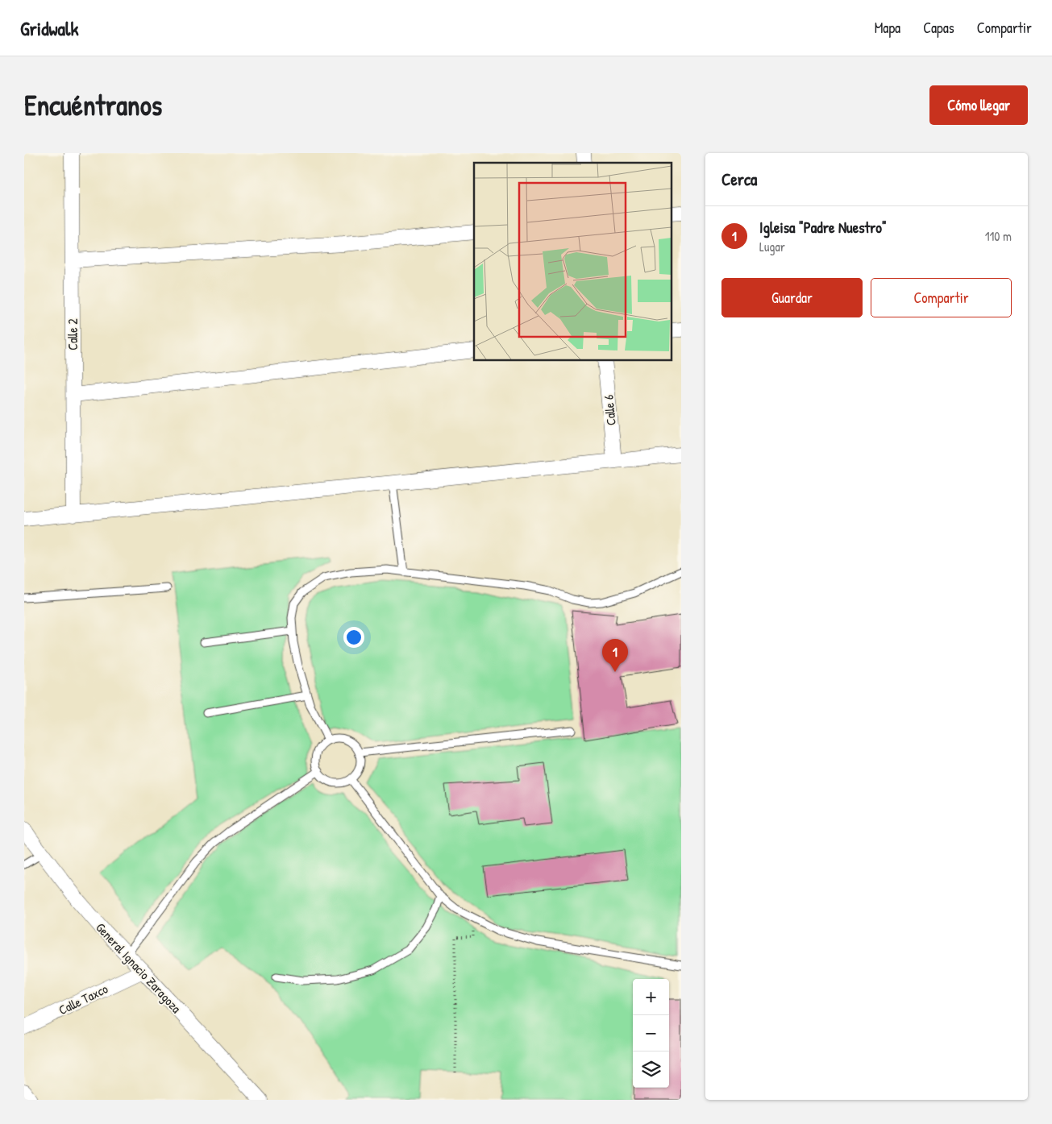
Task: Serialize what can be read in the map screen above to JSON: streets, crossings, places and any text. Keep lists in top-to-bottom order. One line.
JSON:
{"streets":{"street":["Calle 2","Calle 6","General Ignacio Zaragoza","Calle Taxco"]},"crossings":[["General Ignacio Zaragoza","Calle Taxco"]],"page":{"header":"Gridwalk","nav":["Mapa","Capas","Compartir"],"buttons":["Cómo llegar",["Guardar","Compartir"]],"title":"Encuéntranos","heading":"Cerca","list":[{"mark":"1","name":"Igleisa \"Padre Nuestro\"","note":"Lugar","value":"110 m"}],"pins":"1","map_buttons":["+","−"]}}
